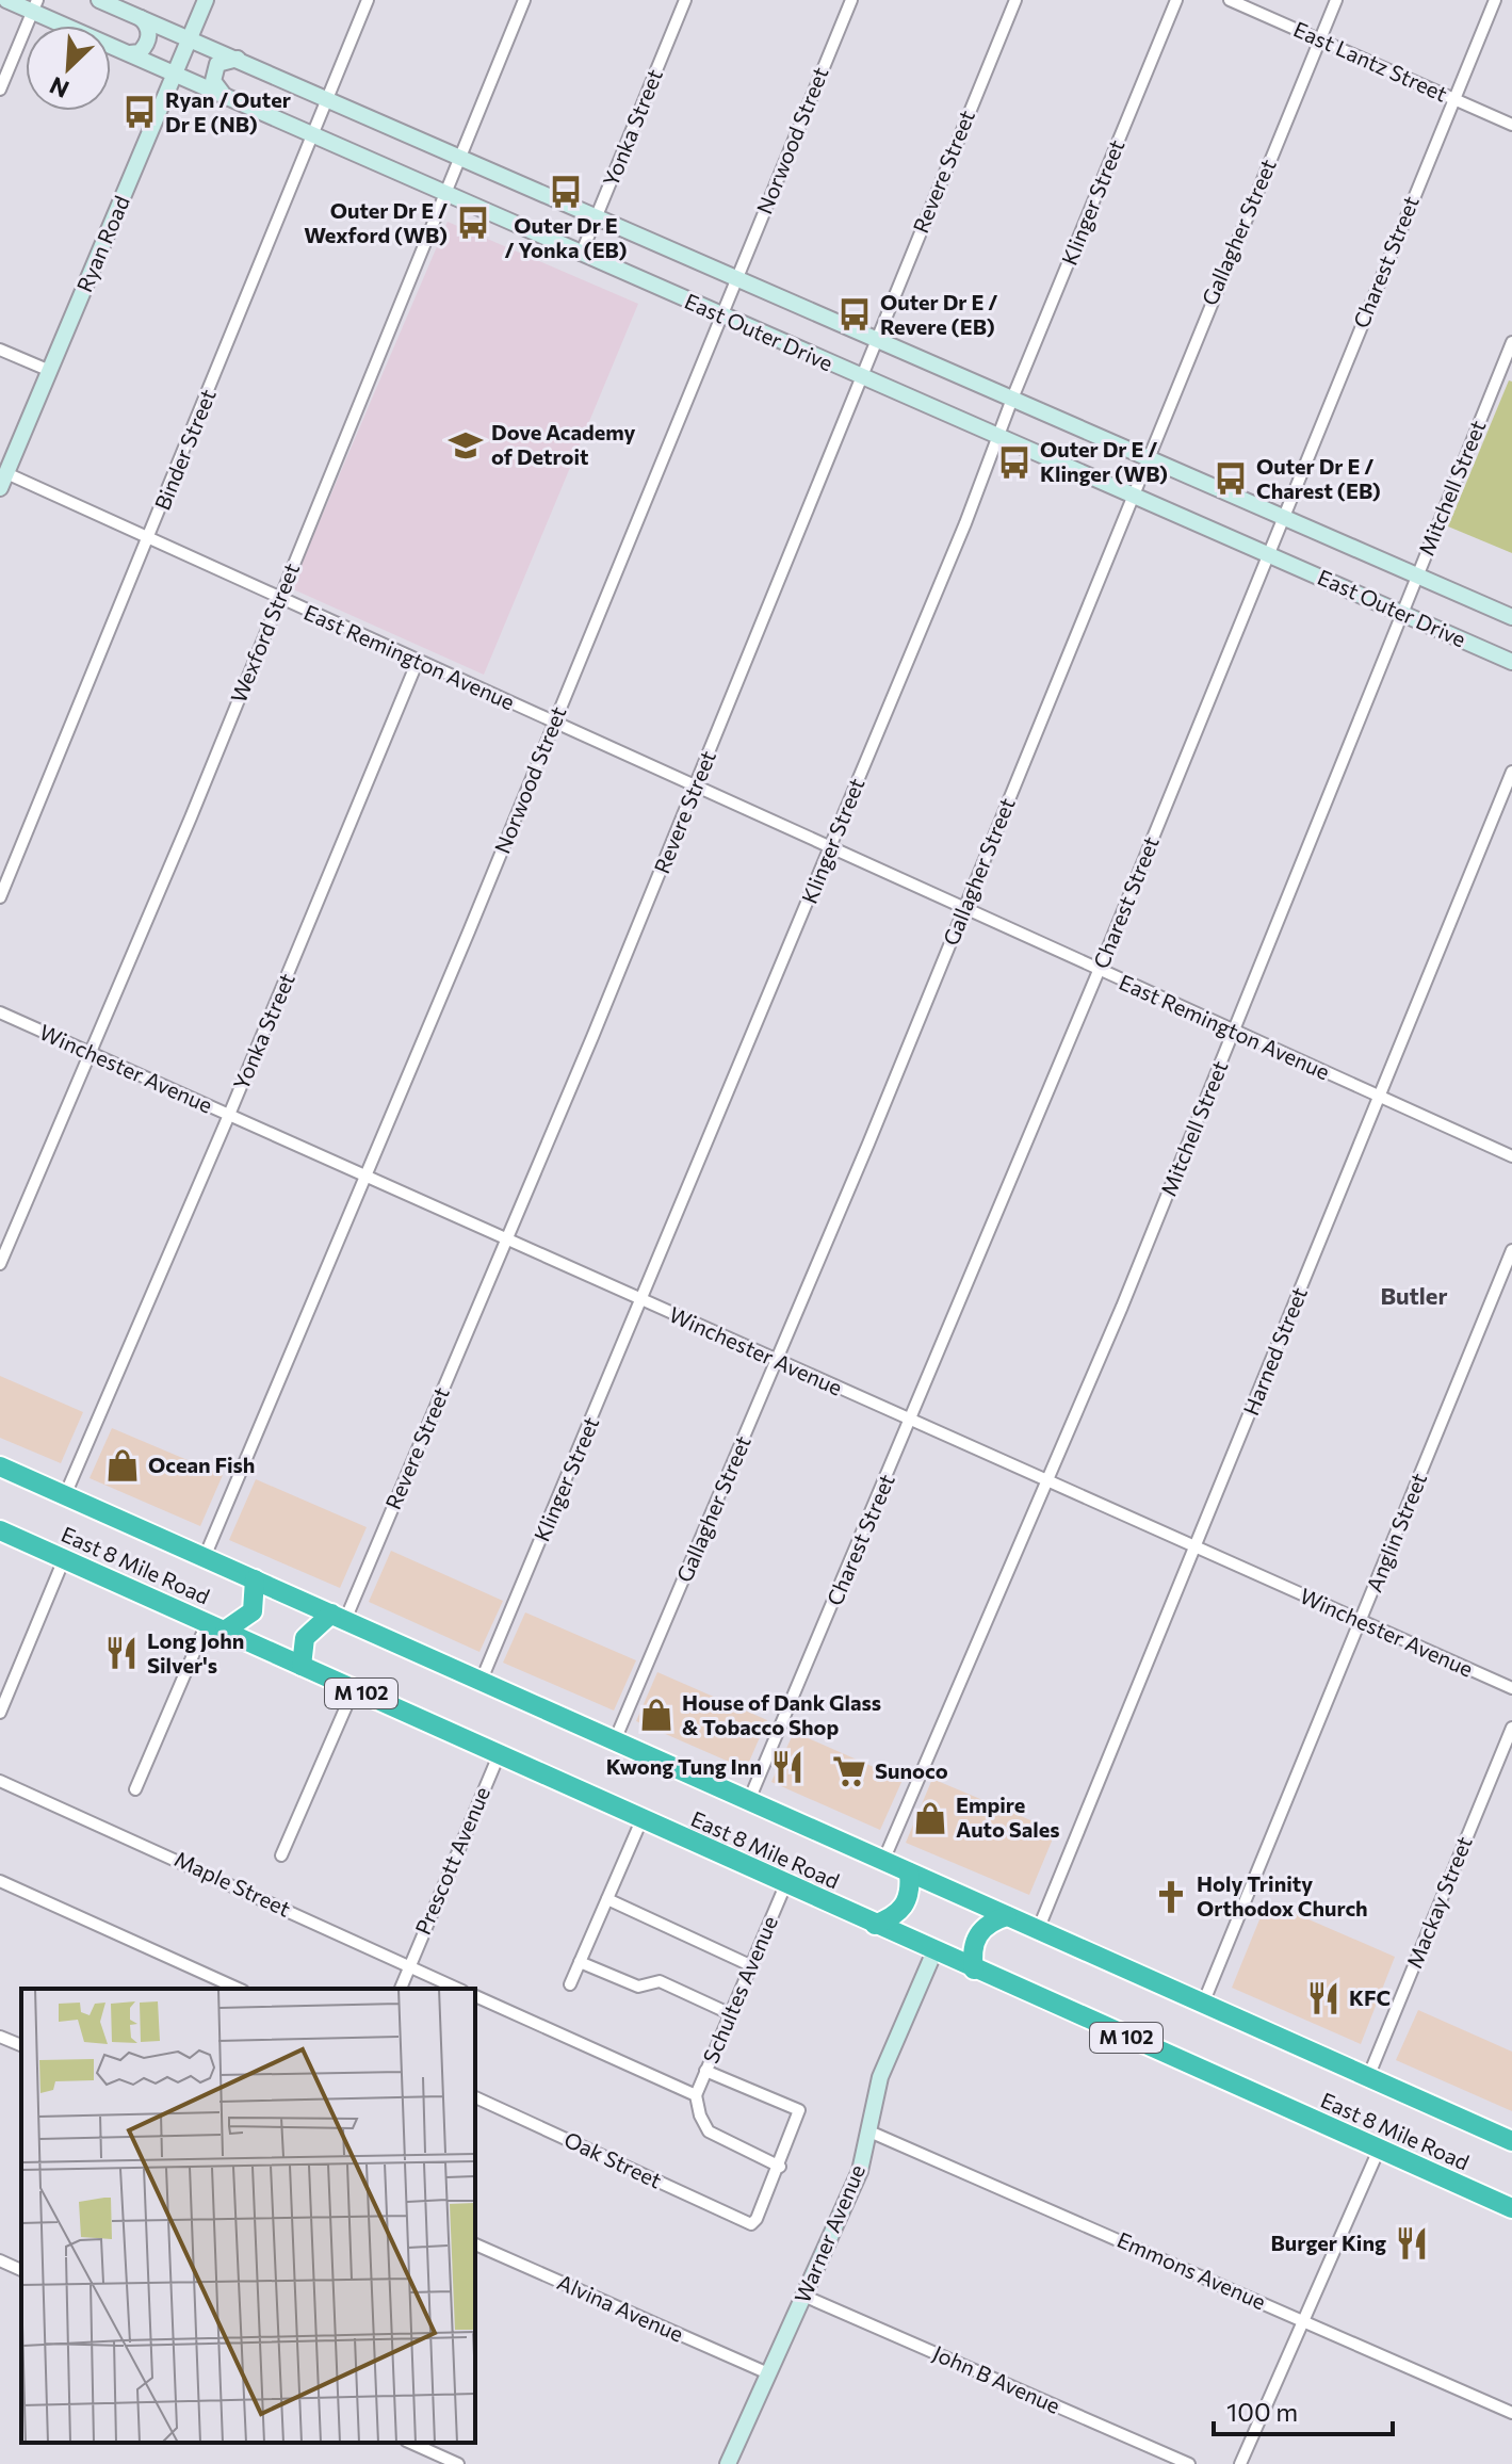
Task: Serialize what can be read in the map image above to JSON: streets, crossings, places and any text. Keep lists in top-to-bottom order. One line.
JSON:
{"streets":{"highway":["East 8 Mile Road","M 102"],"main road":["Ryan Road","East Outer Drive","Warner Avenue"],"street":["East Lantz Street","Yonka Street","Norwood Street","Revere Street","Klinger Street","Gallagher Street","Charest Street","Binder Street","Mitchell Street","Wexford Street","East Remington Avenue","Winchester Avenue","Harned Street","Anglin Street","Prescott Avenue","Maple Street","Mackay Street","Schultes Avenue","Oak Street","Emmons Avenue","Alvina Avenue","John B Avenue"]},"crossings":[["East Lantz Street","Gallagher Street"],["East Lantz Street","Charest Street"],["Yonka Street","East Outer Drive"],["Yonka Street","East Remington Avenue"],["Yonka Street","Winchester Avenue"],["Yonka Street","East 8 Mile Road"],["Norwood Street","East Outer Drive"],["Norwood Street","East Remington Avenue"],["Norwood Street","Winchester Avenue"],["Norwood Street","East 8 Mile Road"],["Revere Street","East Outer Drive"],["Revere Street","East Remington Avenue"],["Revere Street","Winchester Avenue"],["Revere Street","East 8 Mile Road"],["Klinger Street","East Outer Drive"],["Klinger Street","East Remington Avenue"],["Klinger Street","Winchester Avenue"],["Klinger Street","East 8 Mile Road"],["Gallagher Street","East Outer Drive"],["Gallagher Street","East Remington Avenue"],["Gallagher Street","Winchester Avenue"],["Gallagher Street","East 8 Mile Road"],["Ryan Road","East Outer Drive"],["Ryan Road","East Remington Avenue"],["Charest Street","East Outer Drive"],["Charest Street","East Remington Avenue"],["Charest Street","Winchester Avenue"],["Charest Street","East 8 Mile Road"],["East Outer Drive","Binder Street"],["East Outer Drive","Mitchell Street"],["East Outer Drive","Wexford Street"],["Binder Street","East Remington Avenue"],["Mitchell Street","East Remington Avenue"],["Mitchell Street","Winchester Avenue"],["Mitchell Street","East 8 Mile Road"],["Wexford Street","East Remington Avenue"],["Wexford Street","Winchester Avenue"],["East Remington Avenue","Harned Street"],["Winchester Avenue","Harned Street"],["Winchester Avenue","Anglin Street"],["Harned Street","East 8 Mile Road"],["Anglin Street","East 8 Mile Road"],["East 8 Mile Road","Prescott Avenue"],["East 8 Mile Road","Mackay Street"],["East 8 Mile Road","Schultes Avenue"],["East 8 Mile Road","Warner Avenue"],["Prescott Avenue","Maple Street"],["Warner Avenue","Emmons Avenue"],["Warner Avenue","Alvina Avenue"],["Warner Avenue","John B Avenue"]],"districts":["Butler"],"places":{"bus stop":["Ryan / Outer Dr E (NB)","Outer Dr E / Yonka (EB)","Outer Dr E / Wexford (WB)","Outer Dr E / Revere (EB)","Outer Dr E / Klinger (WB)","Outer Dr E / Charest (EB)"],"school or university":["Dove Academy of Detroit"],"shop":["Ocean Fish","House of Dank Glass & Tobacco Shop","Empire Auto Sales"],"restaurant":["Long John Silver's","Kwong Tung Inn","KFC","Burger King"],"supermarket":["Sunoco"],"church":["Holy Trinity Orthodox Church"]},"scale_bar":"100 m","north":"bottom left"}
